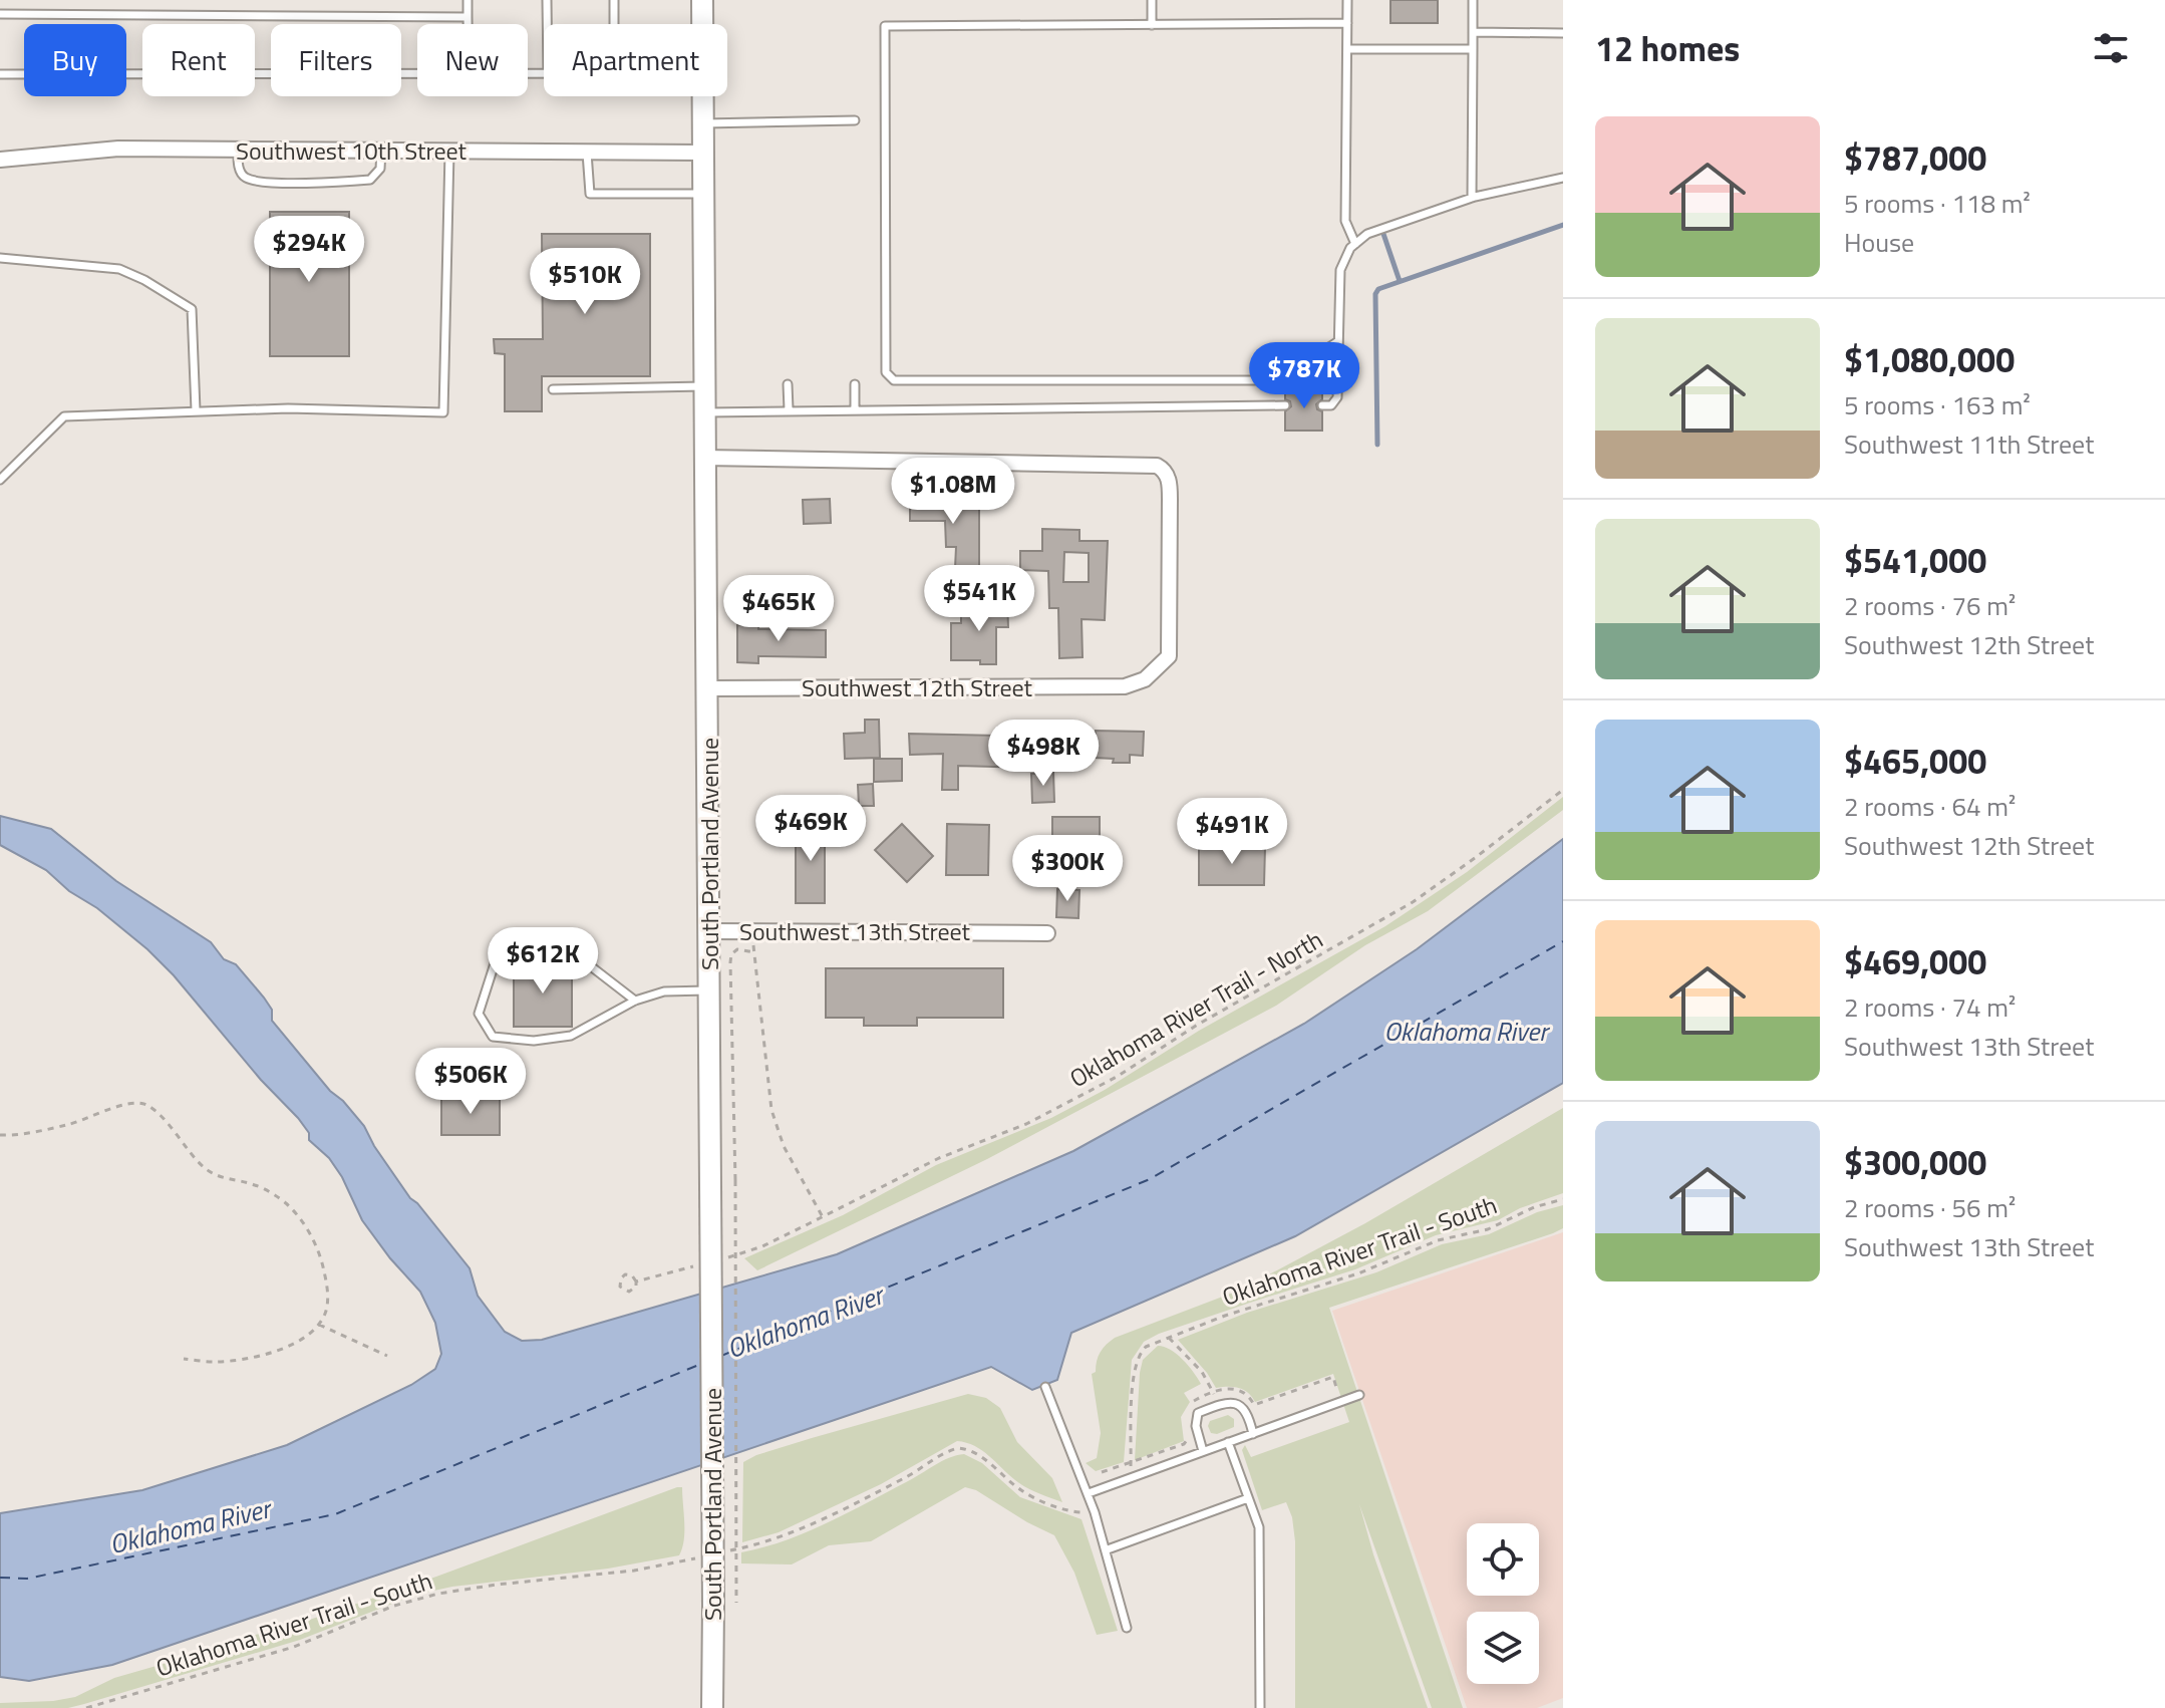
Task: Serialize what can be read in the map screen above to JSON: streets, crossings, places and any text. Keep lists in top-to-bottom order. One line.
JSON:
{"streets":{"main road":["South Portland Avenue"],"street":["Southwest 10th Street","Southwest 12th Street","Southwest 13th Street"],"path":["Oklahoma River Trail - North","Oklahoma River Trail - South"]},"crossings":[["Southwest 10th Street","South Portland Avenue"],["Southwest 12th Street","South Portland Avenue"],["South Portland Avenue","Southwest 13th Street"]],"water":["Oklahoma River"],"page":{"heading":"12 homes","chip":["Buy","Rent","Filters","New","Apartment"],"list":[{"name":"$787,000","note":"5 rooms · 118 m² · House"},{"name":"$1,080,000","note":"5 rooms · 163 m² · Southwest 11th Street"},{"name":"$541,000","note":"2 rooms · 76 m² · Southwest 12th Street"},{"name":"$465,000","note":"2 rooms · 64 m² · Southwest 12th Street"},{"name":"$469,000","note":"2 rooms · 74 m² · Southwest 13th Street"},{"name":"$300,000","note":"2 rooms · 56 m² · Southwest 13th Street"}],"price":["$294K","$510K","$787K","$1.08M","$541K","$465K","$498K","$469K","$491K","$300K","$612K","$506K"]}}
